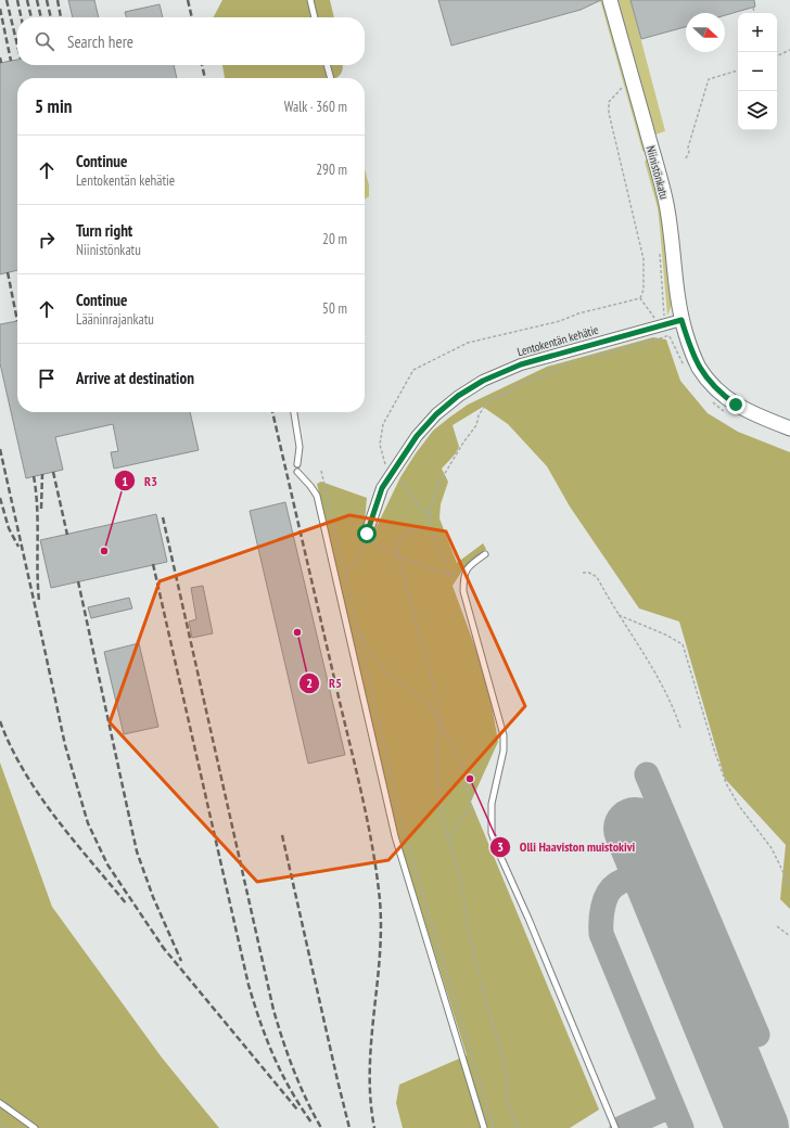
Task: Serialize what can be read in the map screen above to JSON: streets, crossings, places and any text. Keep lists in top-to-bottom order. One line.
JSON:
{"streets":{"street":["Niinistönkatu","Lentokentän kehätie"]},"crossings":[["Niinistönkatu","Lentokentän kehätie"]],"places":["R3","R5","Olli Haaviston muistokivi"],"north":"right","page":{"map_buttons":["+","−"],"search":"Search here","heading":["5 min","Walk · 360 m"],"list":[["Continue","Lentokentän kehätie","290 m"],["Turn right","Niinistönkatu","20 m"],["Continue","Lääninrajankatu","50 m"],"Arrive at destination"]}}
